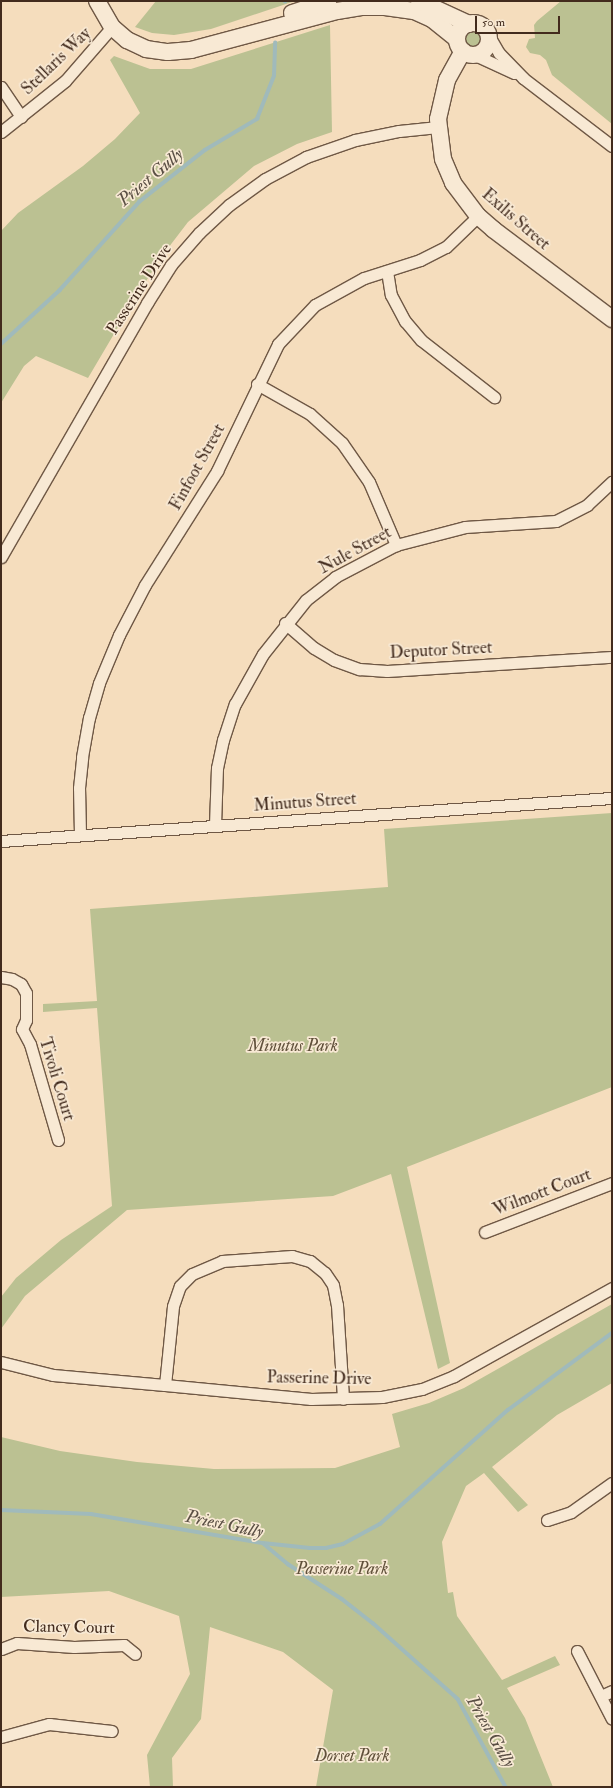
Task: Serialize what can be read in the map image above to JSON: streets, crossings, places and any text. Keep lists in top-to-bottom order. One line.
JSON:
{"streets":{"street":["Stellaris Way","Exilis Street","Passerine Drive","Finfoot Street","Nule Street","Deputor Street","Minutus Street","Tivoli Court","Wilmott Court","Clancy Court"]},"crossings":[["Exilis Street","Passerine Drive"],["Exilis Street","Finfoot Street"],["Finfoot Street","Minutus Street"],["Nule Street","Deputor Street"],["Nule Street","Minutus Street"]],"water":["Priest Gully"],"parks":["Minutus Park","Passerine Park","Dorset Park"],"scale_bar":"50 m"}
